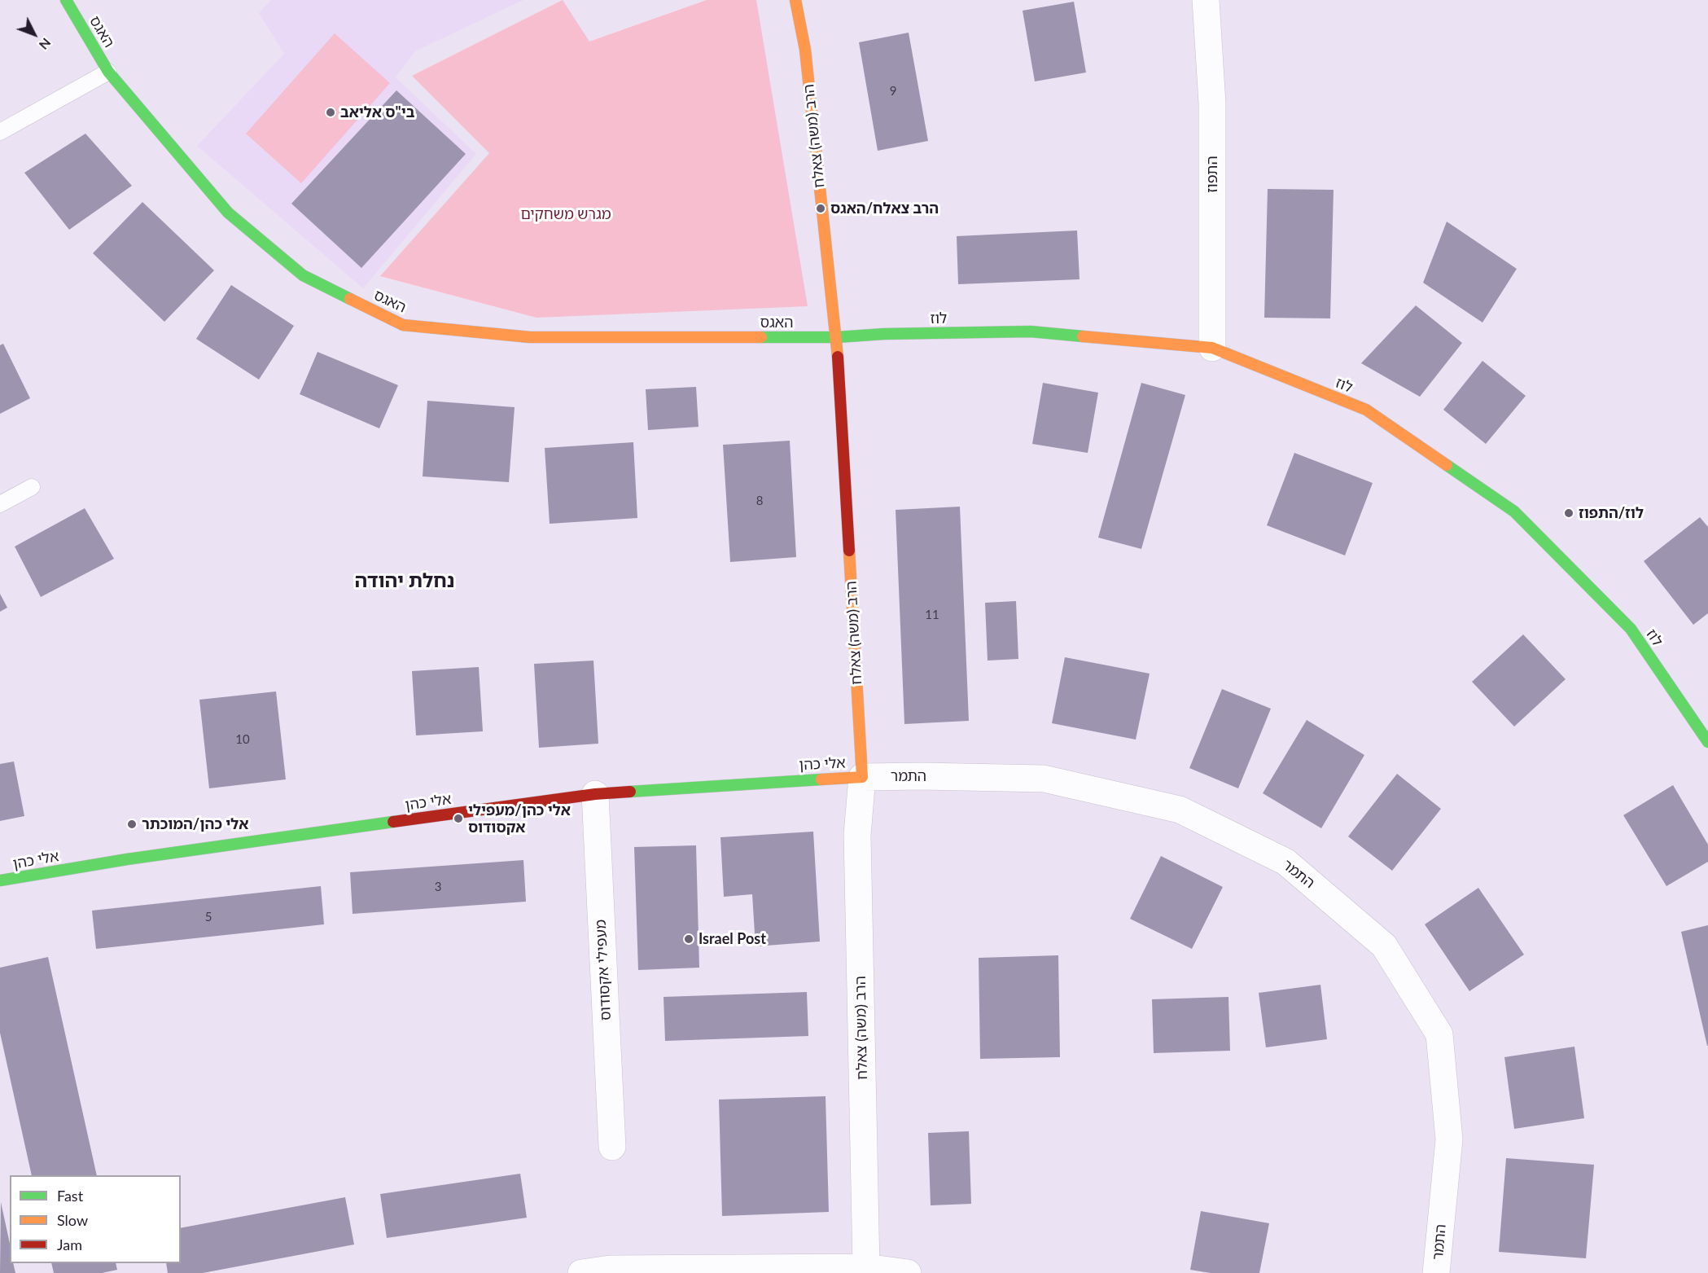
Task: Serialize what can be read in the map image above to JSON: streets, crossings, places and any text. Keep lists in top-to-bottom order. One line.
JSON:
{"streets":{"street":["האגס","הרב (משה) צאלח","התפוז","לוז","אלי כהן","התמר","מעפילי אקסודוס"]},"crossings":[["האגס","הרב (משה) צאלח"],["האגס","לוז"],["הרב (משה) צאלח","לוז"],["הרב (משה) צאלח","אלי כהן"],["הרב (משה) צאלח","התמר"],["התפוז","לוז"],["אלי כהן","התמר"],["אלי כהן","מעפילי אקסודוס"]],"districts":["נחלת יהודה"],"parks":["מגרש משחקים"],"places":["בי\"ס אליאב","הרב צאלח/האגס","לוז/התפוז","אלי כהן/מעפילי אקסודוס","אלי כהן/המוכתר","Israel Post"],"house_numbers":["9","8","11","10","3","5"],"legend":["Fast","Slow","Jam"],"north":"bottom right"}
